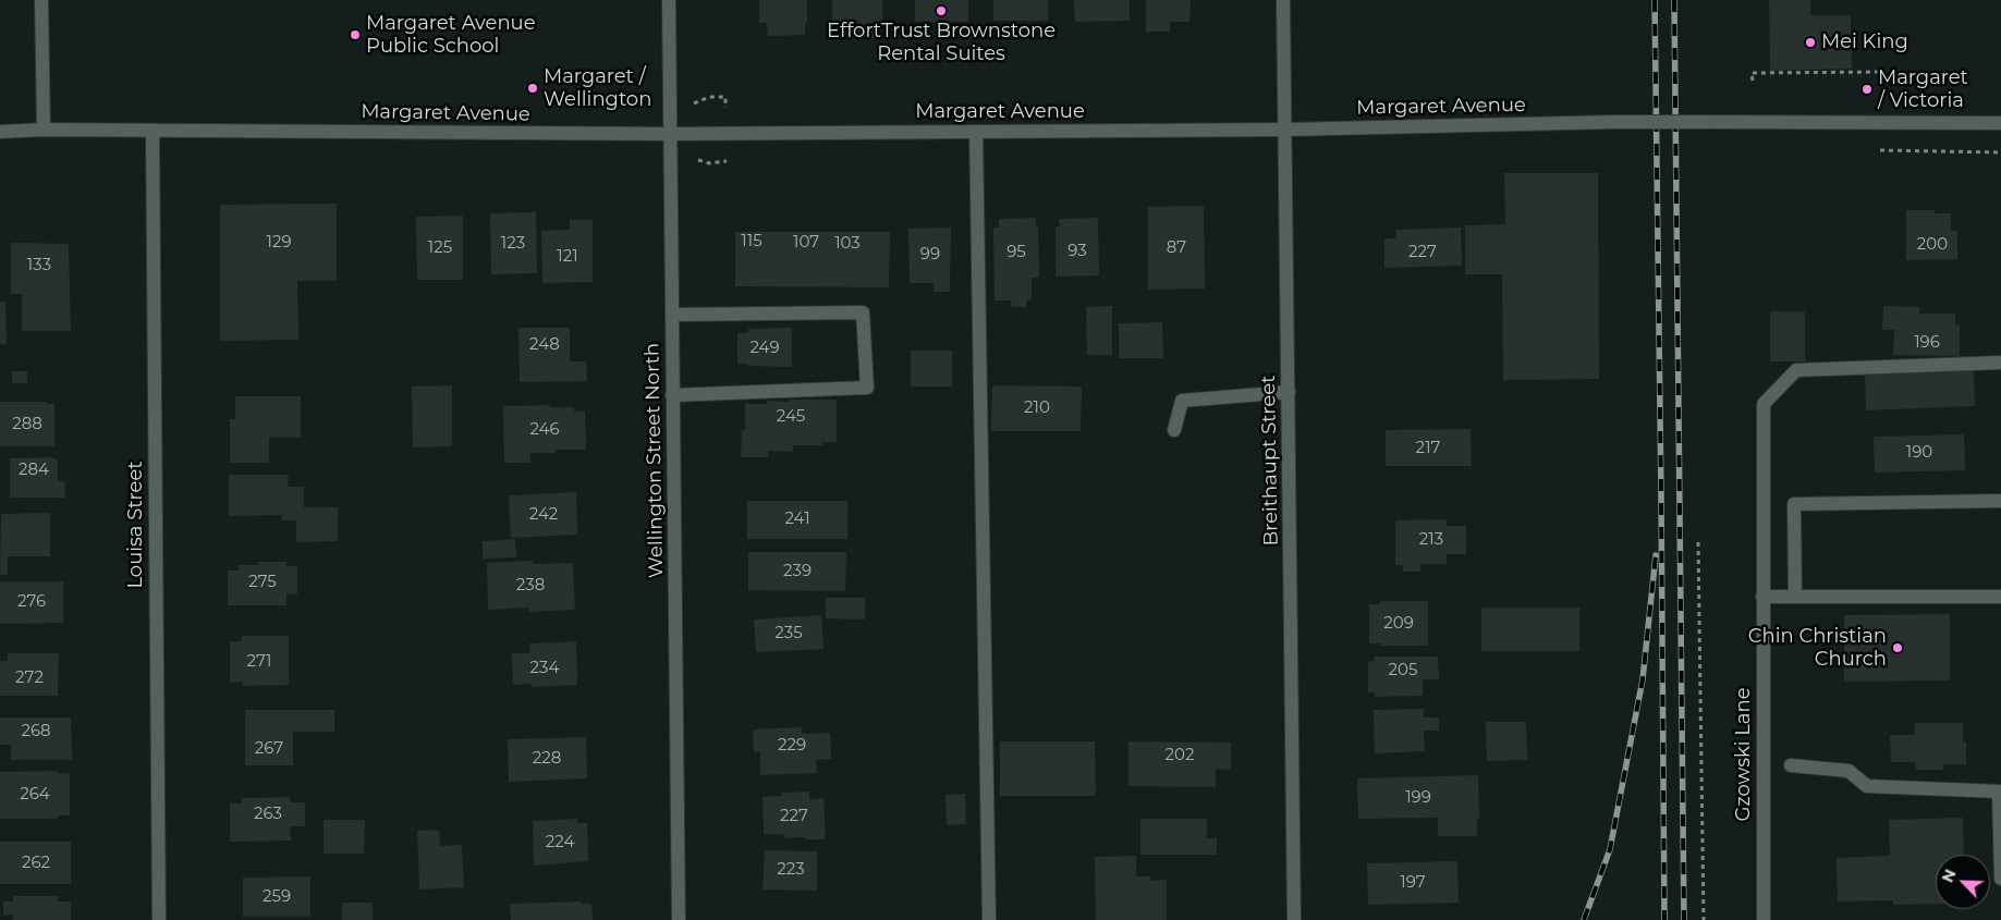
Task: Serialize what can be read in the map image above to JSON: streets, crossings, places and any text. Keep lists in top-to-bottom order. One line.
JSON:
{"streets":{"street":["Margaret Avenue","Wellington Street North","Breithaupt Street","Louisa Street","Gzowski Lane"]},"crossings":[["Margaret Avenue","Wellington Street North"],["Margaret Avenue","Breithaupt Street"],["Margaret Avenue","Louisa Street"]],"places":["EffortTrust Brownstone Rental Suites","Margaret Avenue Public School","Mei King","Margaret / Wellington","Margaret / Victoria","Chin Christian Church"],"house_numbers":["115","129","107","123","103","200","125","87","93","95","227","99","121","133","196","248","249","210","245","288","246","217","190","284","242","241","213","239","275","238","276","209","235","271","234","205","272","268","229","267","202","228","264","199","263","227","224","262","223","197","259"],"north":"top left"}
